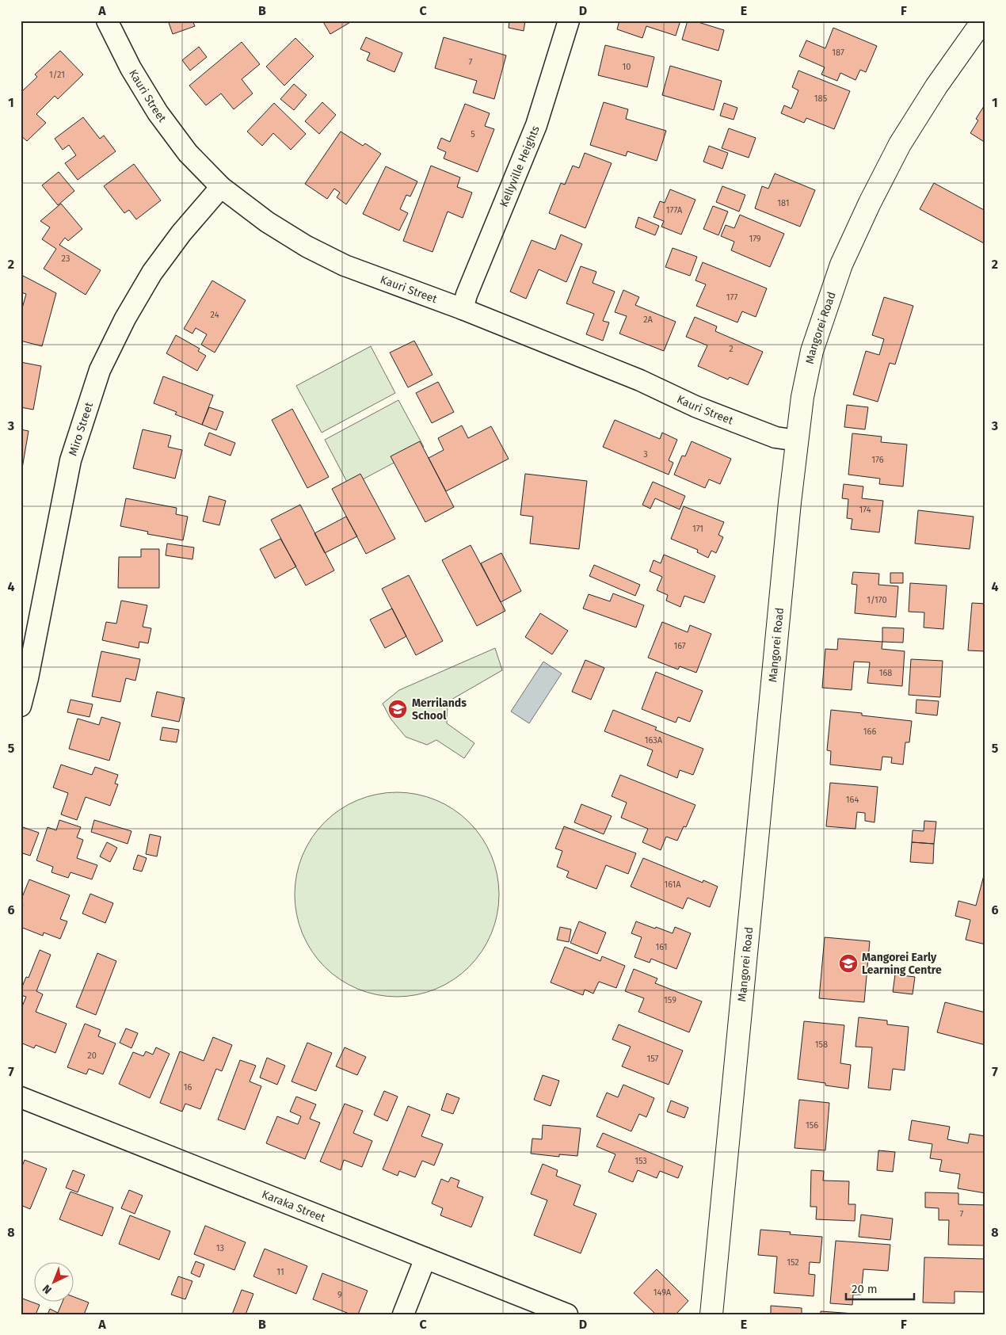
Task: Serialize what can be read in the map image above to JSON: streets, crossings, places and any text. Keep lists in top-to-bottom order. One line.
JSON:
{"streets":{"main road":["Mangorei Road"],"street":["Kauri Street","Kellyville Heights","Miro Street","Karaka Street"]},"crossings":[["Kauri Street","Kellyville Heights"],["Kauri Street","Mangorei Road"],["Kauri Street","Miro Street"]],"places":{"school or university":["Merrilands School","Mangorei Early Learning Centre"]},"house_numbers":["187","7","10","1/21","185","5","181","177A","179","23","177","24","2A","2","3","176","174","171","1/170","167","168","166","163A","164","161A","161","159","158","20","157","16","156","153","7","13","152","11","149A","9"],"scale_bar":"20 m","north":"bottom left","grid":{"columns":["A","B","C","D","E","F"],"rows":["1","2","3","4","5","6","7","8"]}}
